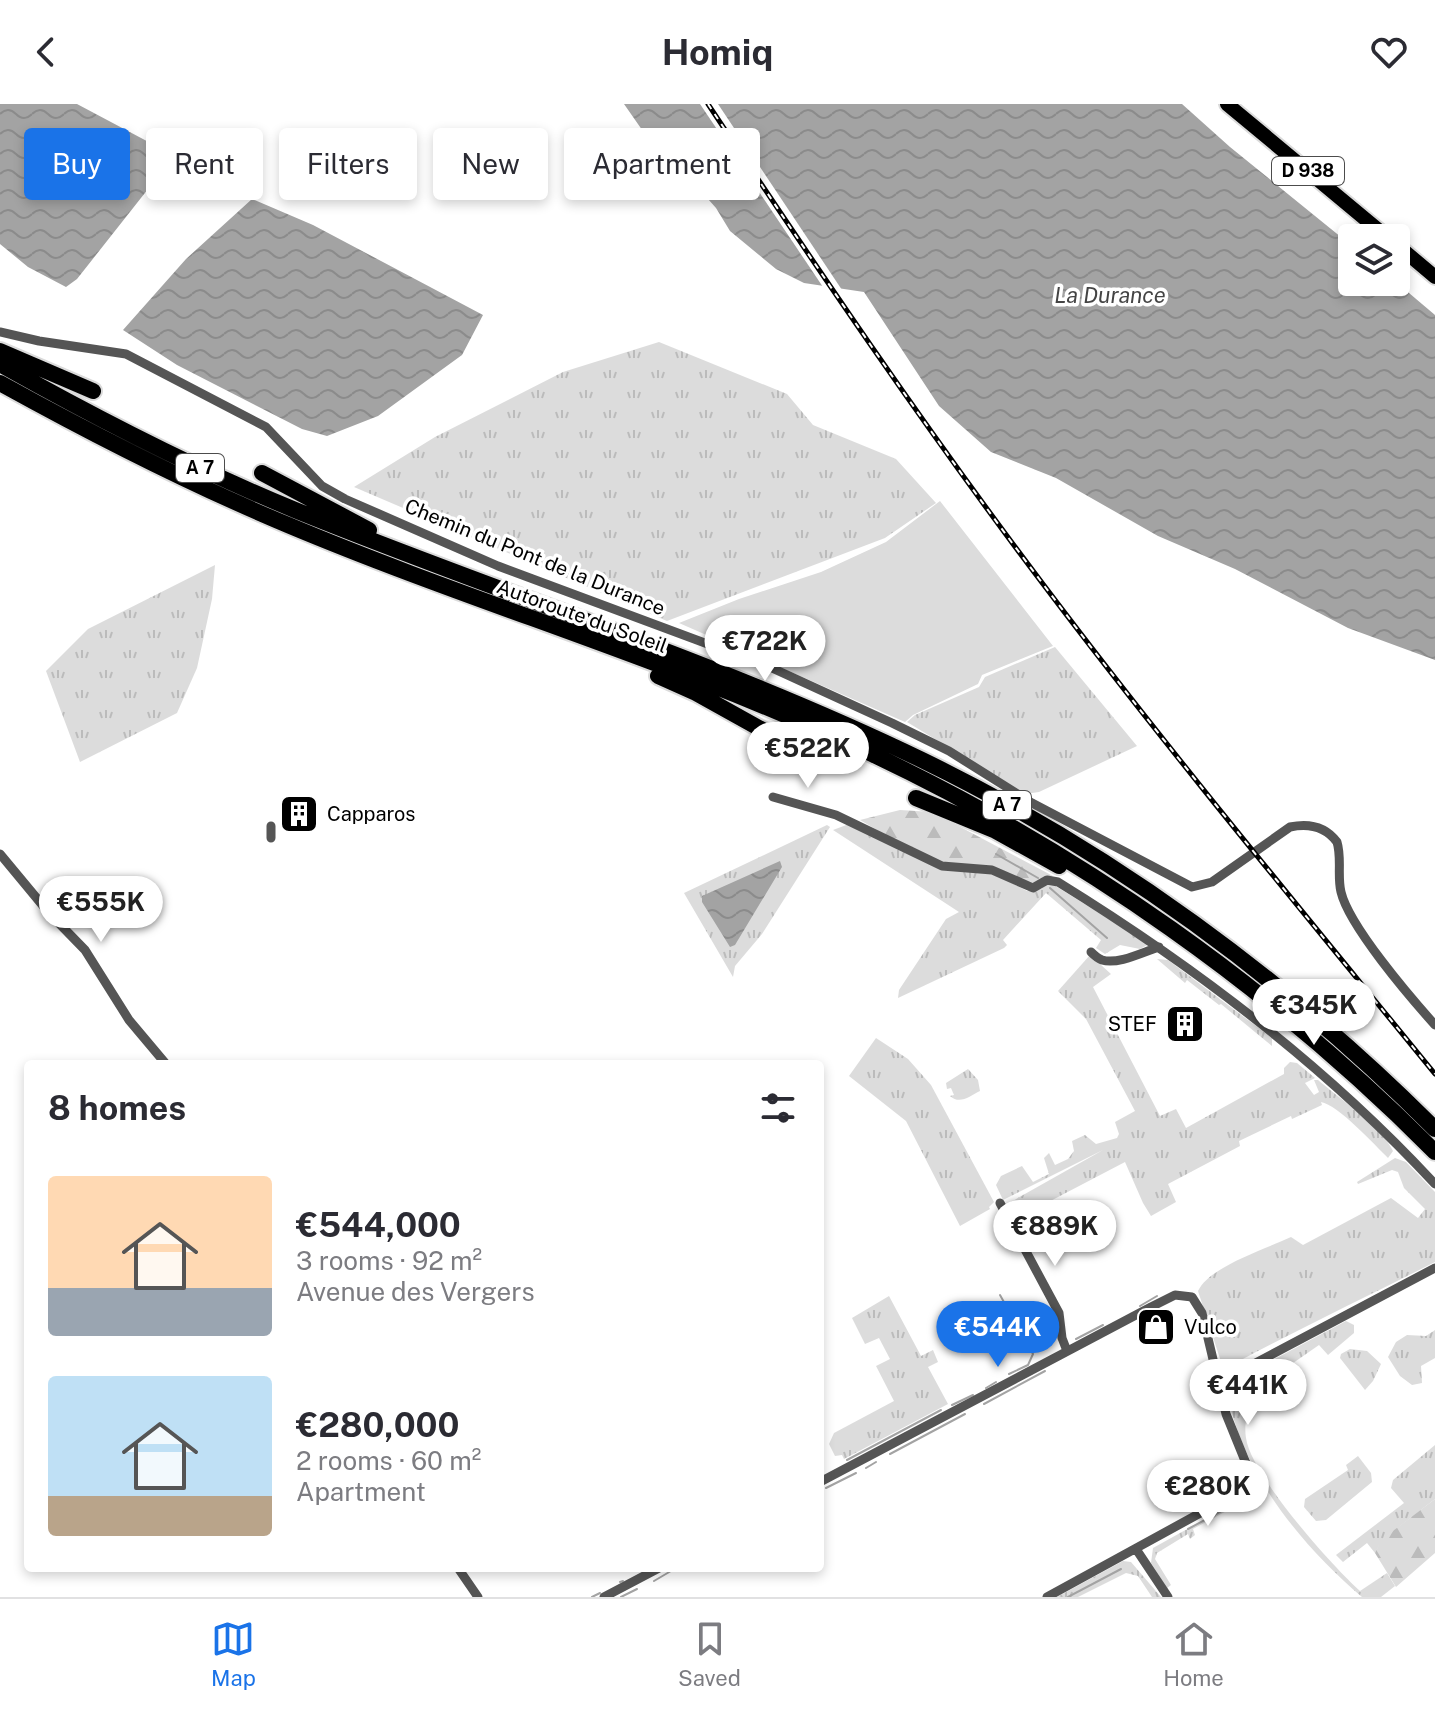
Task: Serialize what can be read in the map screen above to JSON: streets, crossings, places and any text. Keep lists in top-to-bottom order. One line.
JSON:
{"streets":{"highway":["A 7","Autoroute du Soleil"],"main road":["D 938"],"street":["Chemin du Pont de la Durance"]},"water":["La Durance"],"places":{"building":["Capparos","STEF"],"shop":["Vulco"]},"page":{"header":"Homiq","chip":["Buy","Rent","Filters","New","Apartment"],"price":["€722K","€522K","€555K","€345K","€889K","€544K","€441K","€280K"],"heading":"8 homes","list":[{"name":"€544,000","note":"3 rooms · 92 m² · Avenue des Vergers"},{"name":"€280,000","note":"2 rooms · 60 m² · Apartment"}],"tabs":["Map","Saved","Home"]}}
